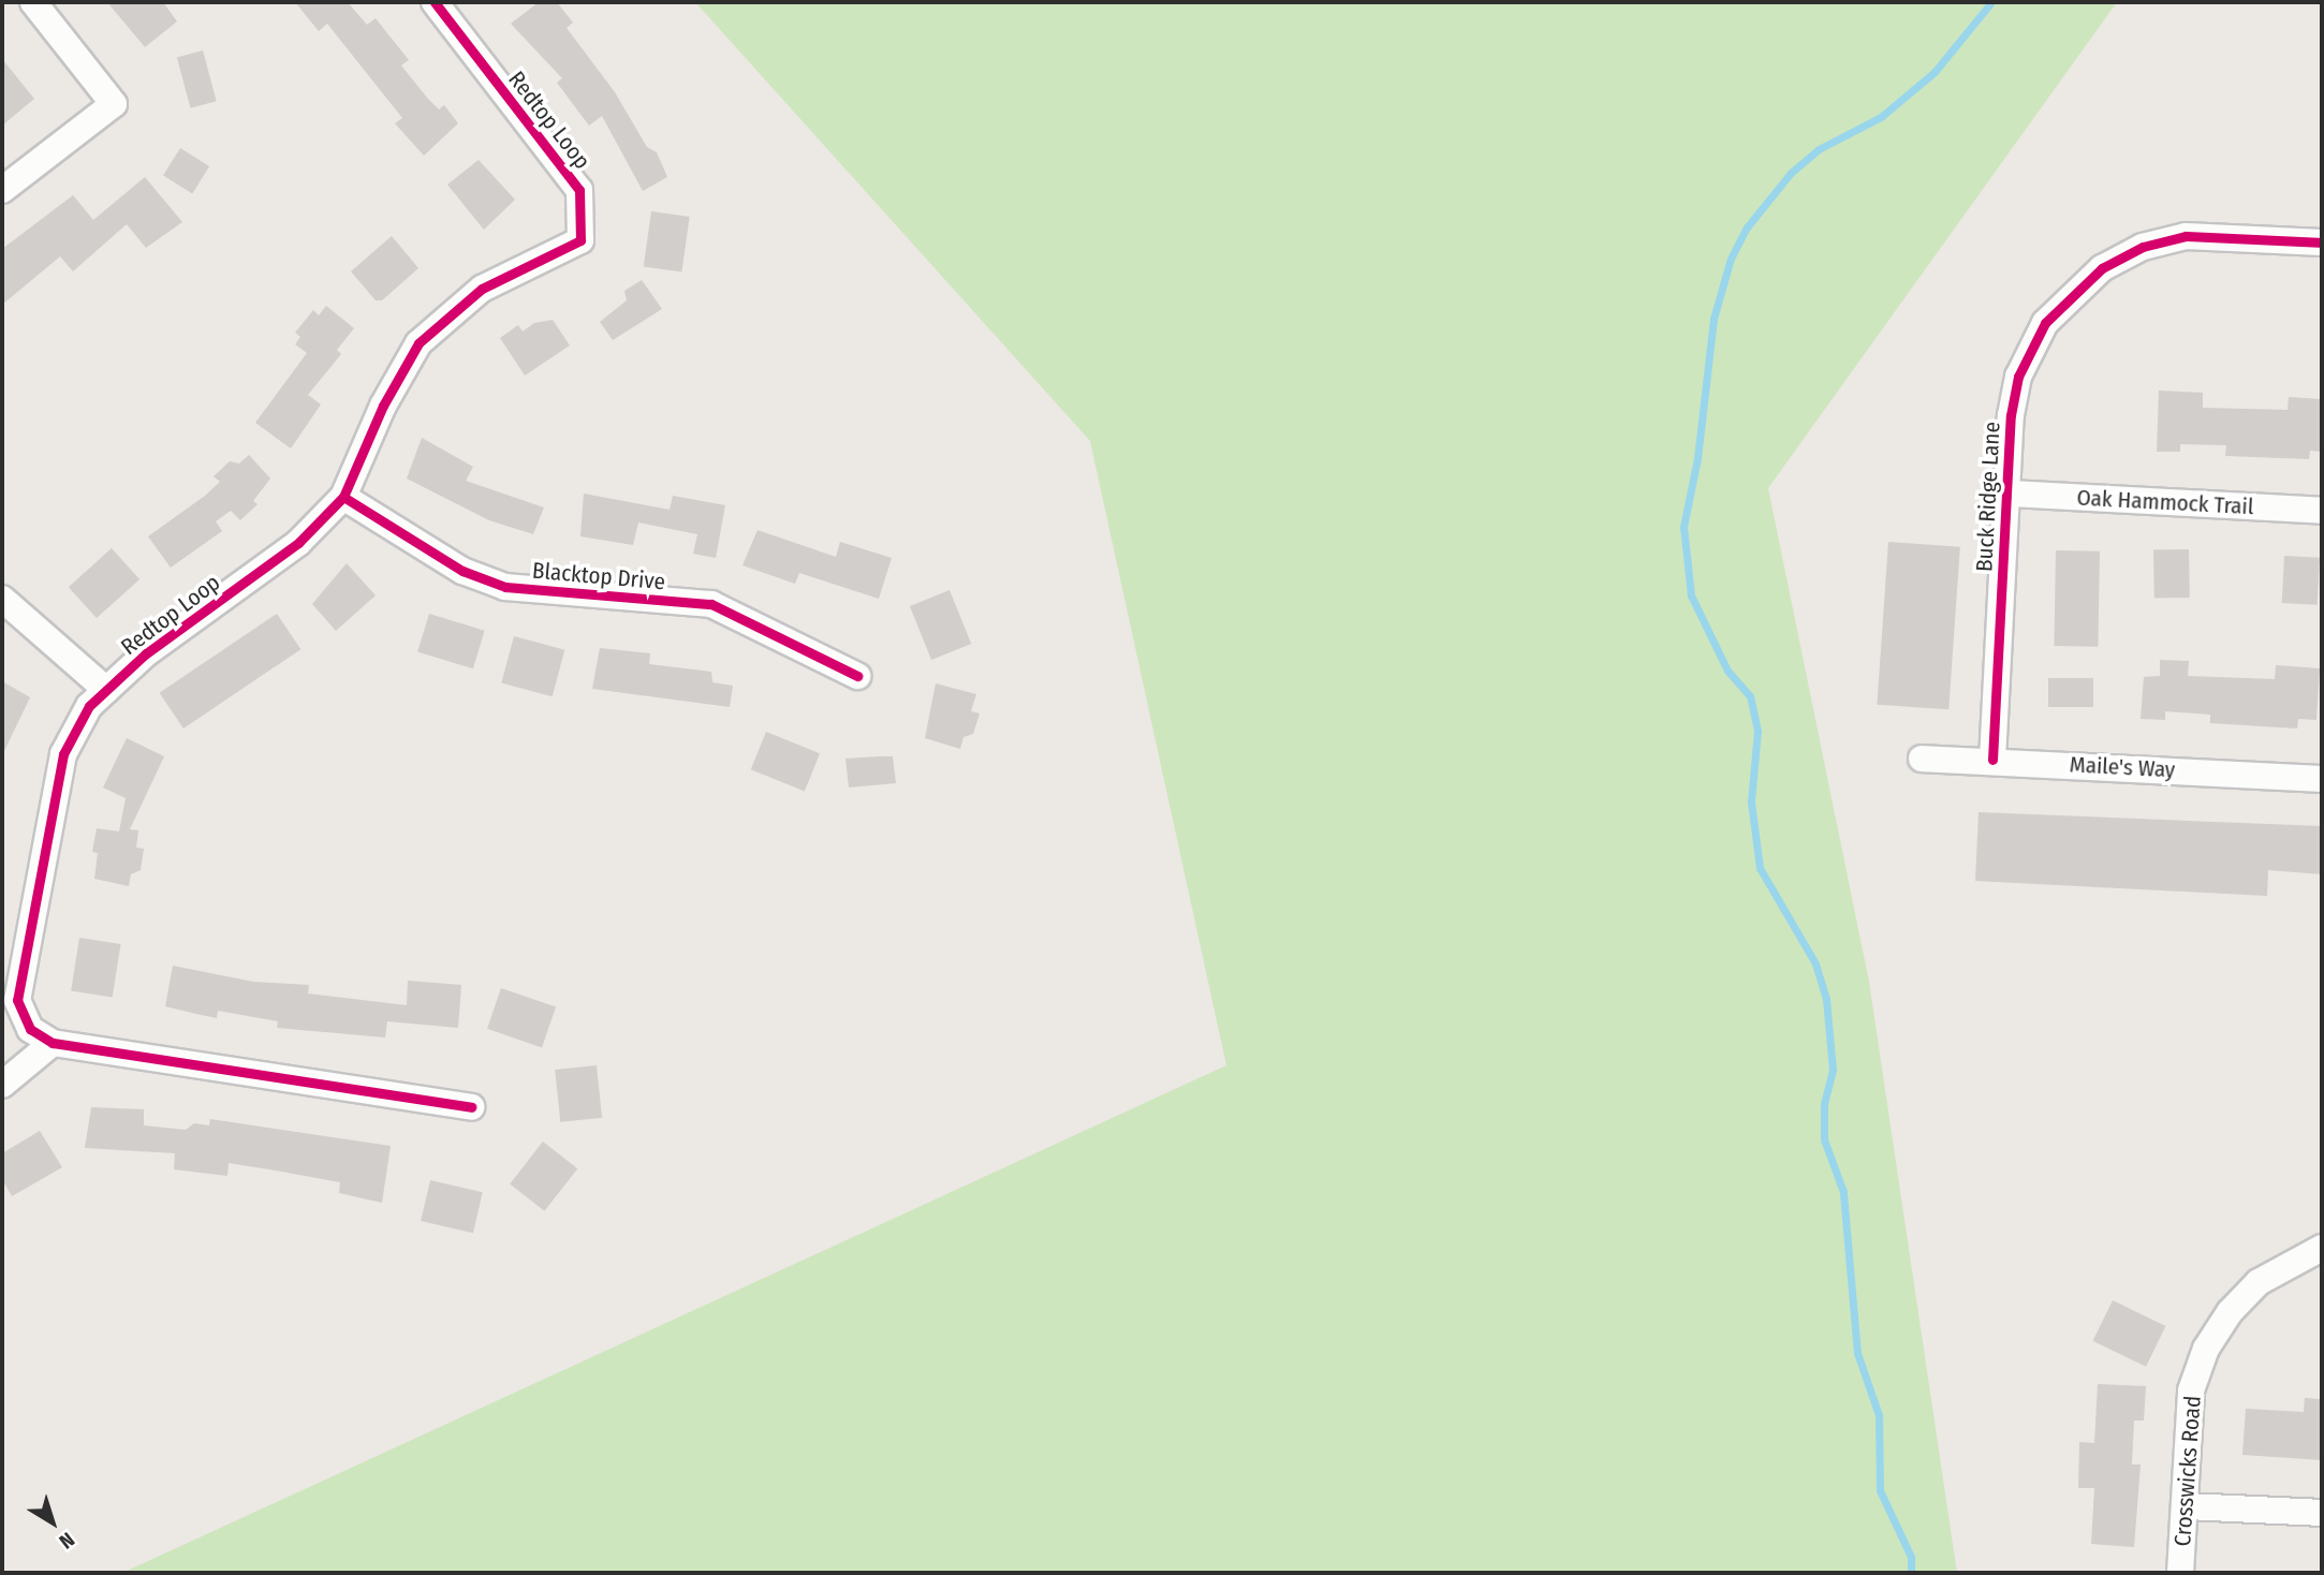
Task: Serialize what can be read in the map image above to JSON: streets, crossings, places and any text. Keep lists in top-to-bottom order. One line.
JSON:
{"streets":{"street":["Redtop Loop","Buck Ridge Lane","Oak Hammock Trail","Blacktop Drive","Maile's Way","Crosswicks Road"]},"crossings":[["Redtop Loop","Blacktop Drive"],["Buck Ridge Lane","Oak Hammock Trail"],["Buck Ridge Lane","Maile's Way"]],"north":"bottom right"}
